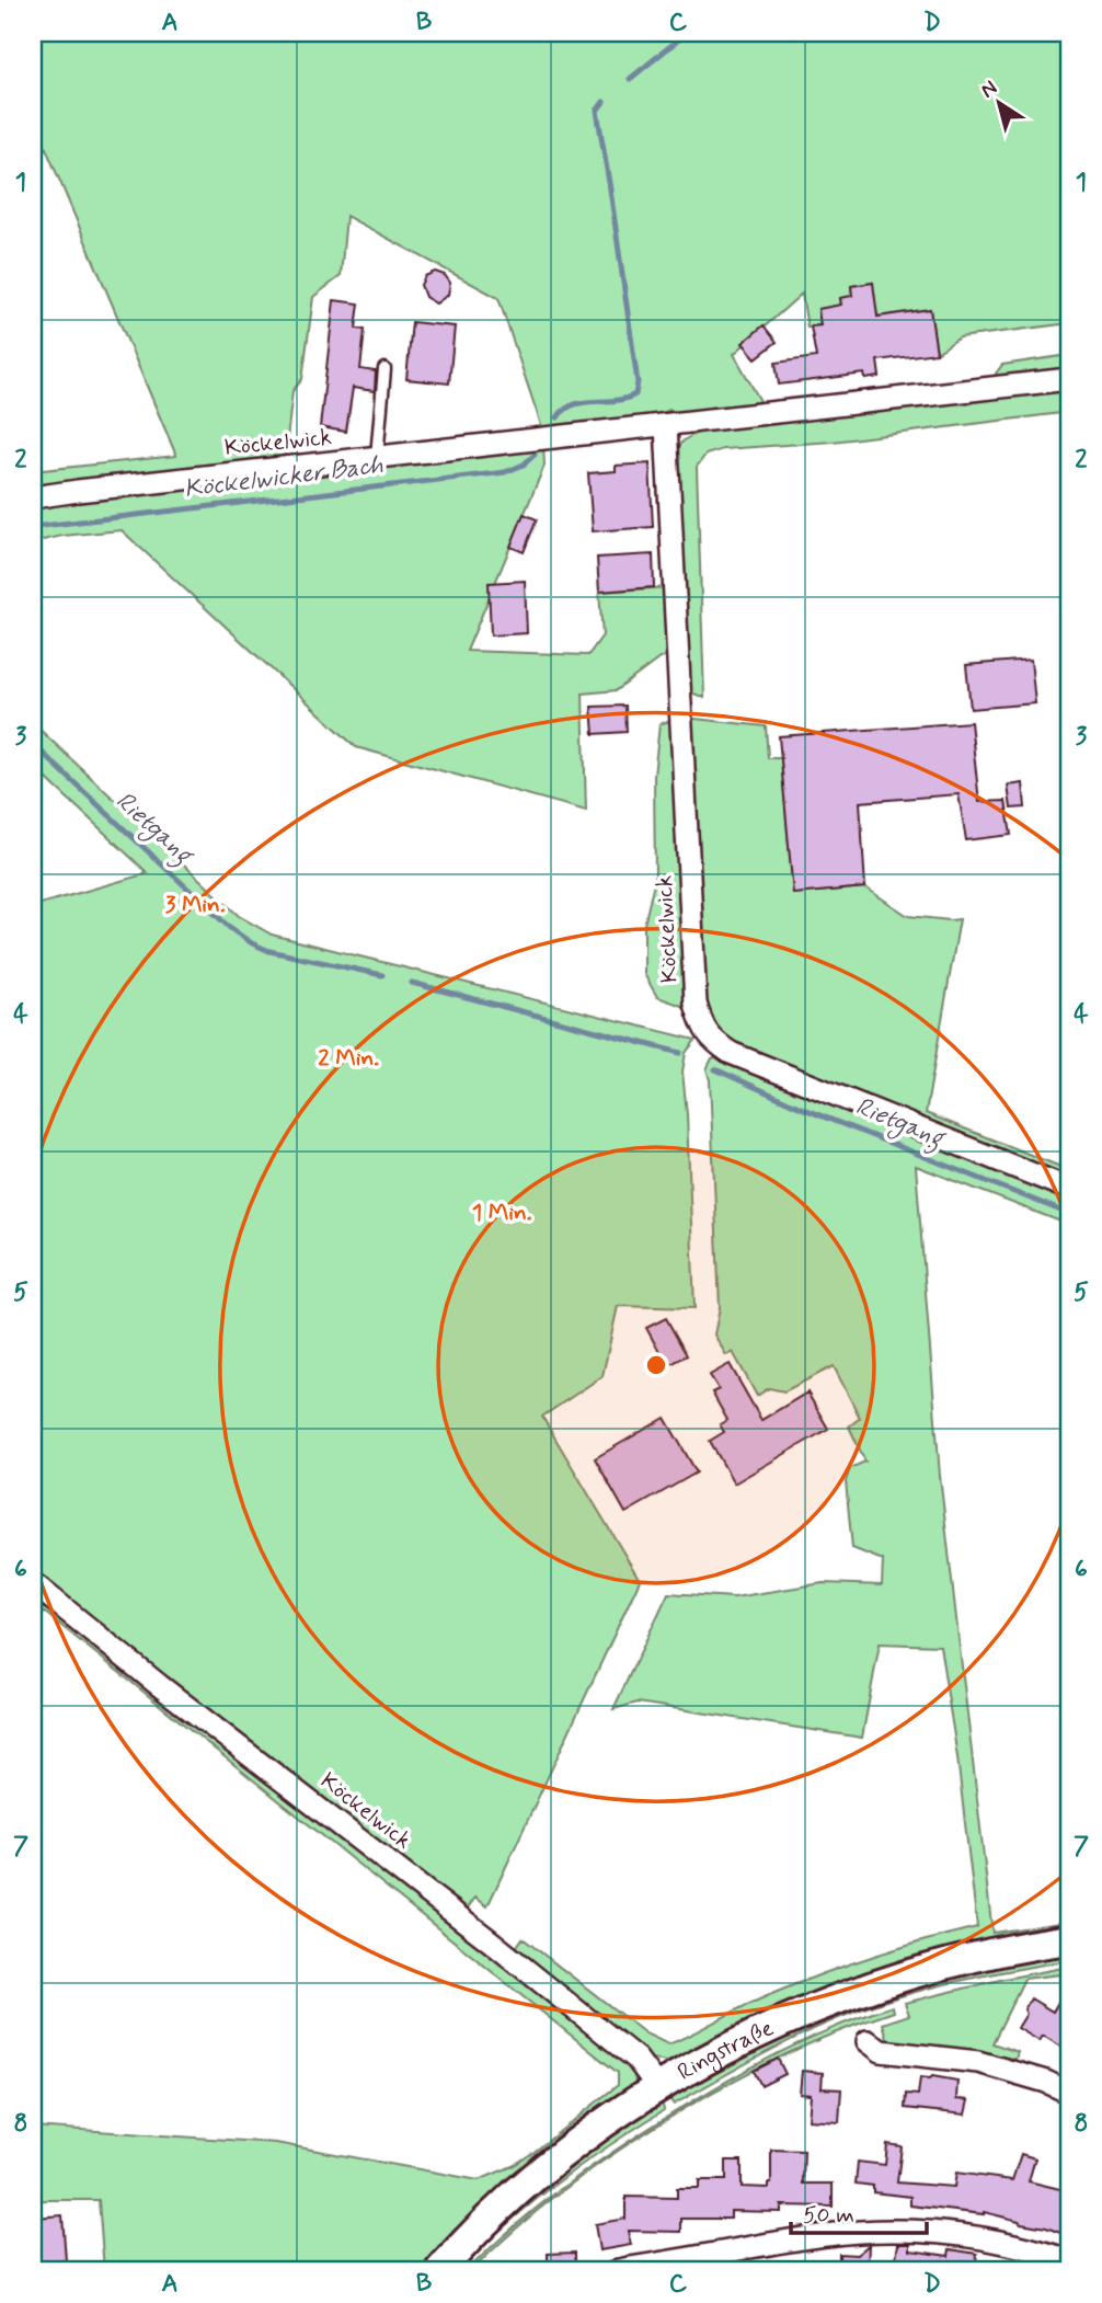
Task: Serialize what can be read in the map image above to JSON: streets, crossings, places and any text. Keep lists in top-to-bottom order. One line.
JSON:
{"streets":{"main road":["Ringstraße"],"street":["Köckelwick"]},"crossings":[["Köckelwick","Ringstraße"]],"water":["Köckelwicker Bach","Rietgang"],"scale_bar":"50 m","north":"top left","grid":{"columns":["A","B","C","D"],"rows":["1","2","3","4","5","6","7","8"]},"rings":["3 Min.","2 Min.","1 Min."]}
